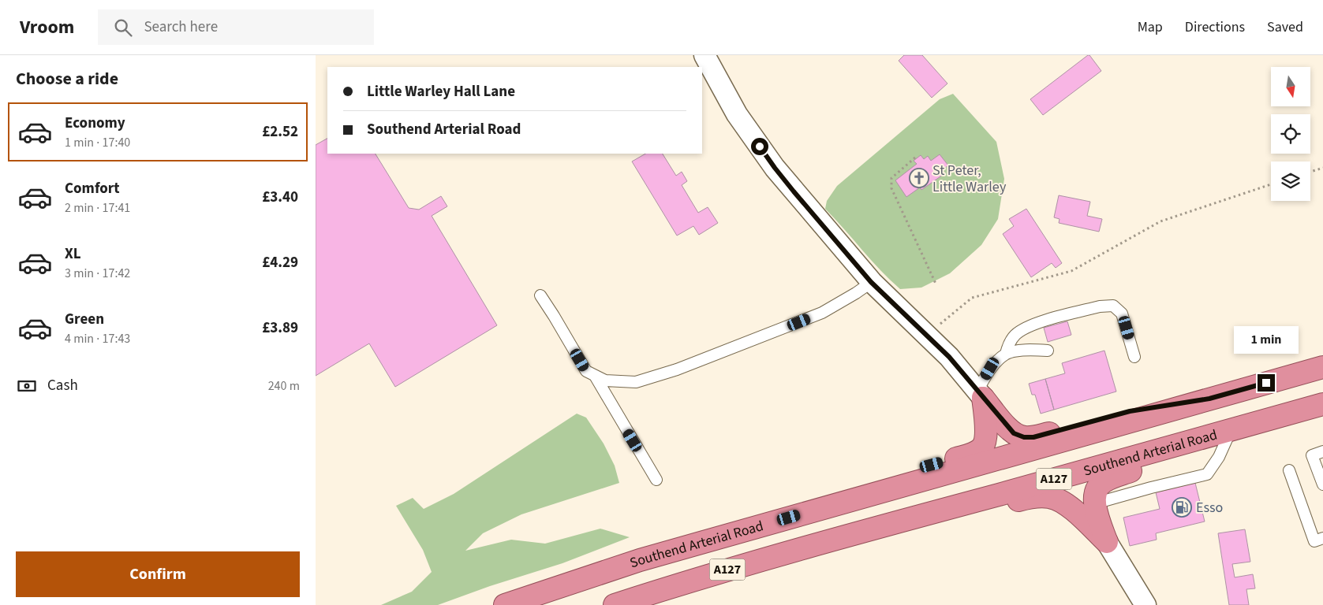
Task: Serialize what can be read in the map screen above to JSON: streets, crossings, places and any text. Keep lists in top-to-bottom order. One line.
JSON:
{"streets":{"highway":["Southend Arterial Road","A127"]},"places":{"church":["St Peter, Little Warley"],"fuel station":["Esso"]},"north":"bottom","page":{"header":"Vroom","search":"Search here","nav":["Map","Directions","Saved"],"heading":"Choose a ride","banner":["Little Warley Hall Lane","Southend Arterial Road"],"list":[{"name":"Economy","note":"1 min · 17:40","value":"£2.52"},{"name":"Comfort","note":"2 min · 17:41","value":"£3.40"},{"name":"XL","note":"3 min · 17:42","value":"£4.29"},{"name":"Green","note":"4 min · 17:43","value":"£3.89"}],"bubble":"1 min","pay":["Cash","240 m"],"buttons":"Confirm"}}
